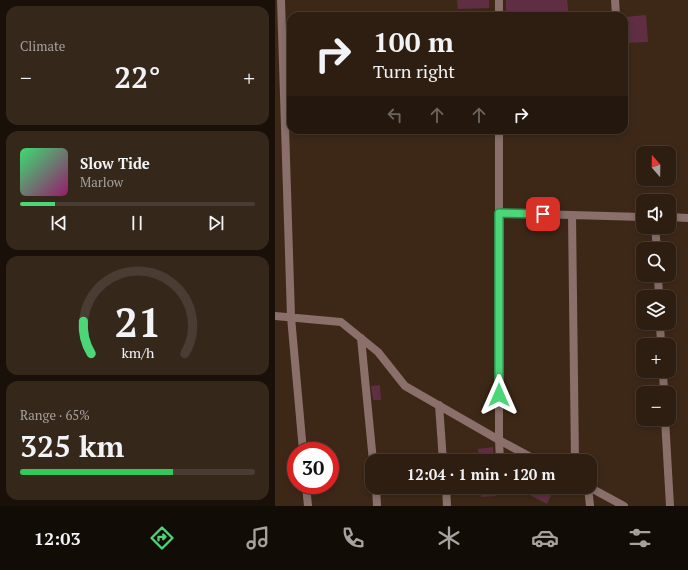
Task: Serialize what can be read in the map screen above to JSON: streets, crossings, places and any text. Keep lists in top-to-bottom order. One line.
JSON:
{"north":"top","page":{"tile":["Climate",["Range · 65%","325 km"]],"turn":["100 m","Turn right"],"heat":["−","22°","+"],"map_buttons":["+","−"],"song":["Slow Tide","Marlow"],"limit":"30","trip":"12:04 · 1 min · 120 m","tabs":"12:03","gauge":["21","km/h"]}}
